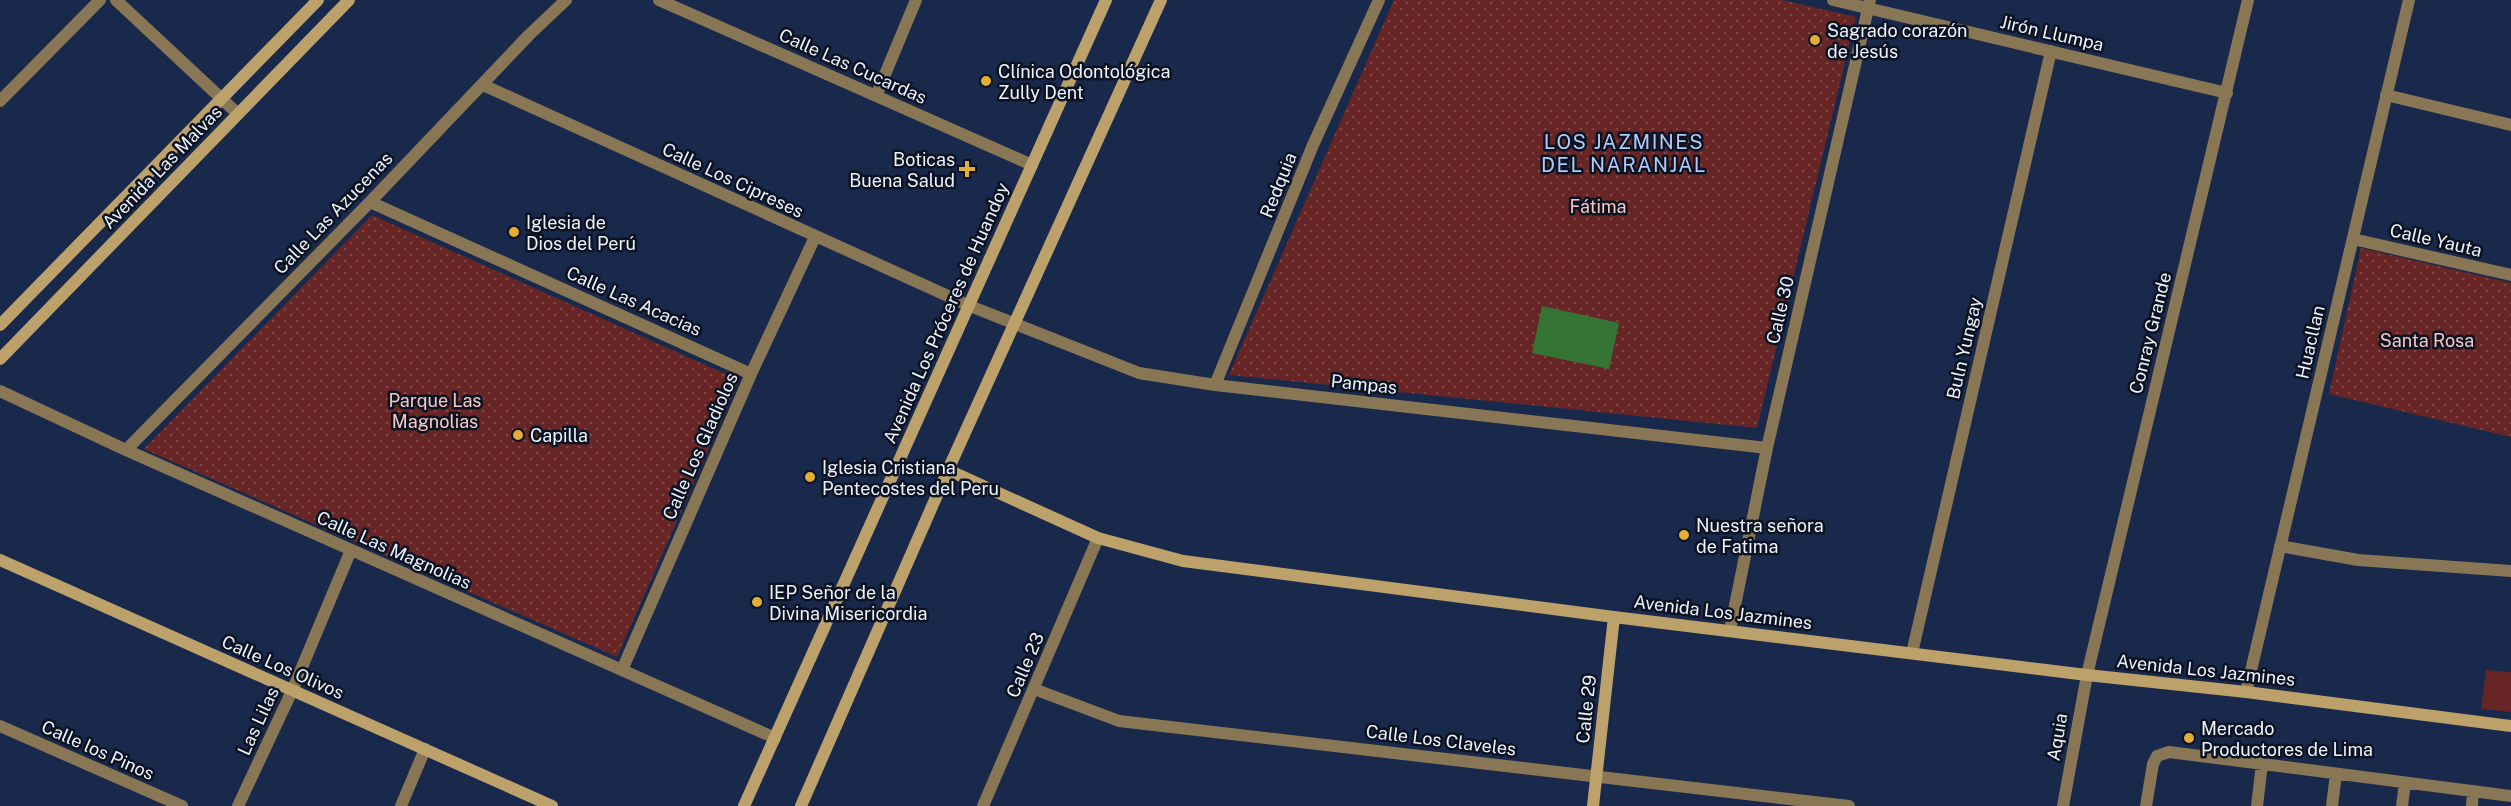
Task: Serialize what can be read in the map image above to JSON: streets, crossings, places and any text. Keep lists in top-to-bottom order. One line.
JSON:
{"streets":{"street":["Jirón Llumpa","Calle Las Cucardas","Avenida Las Malvas","Calle Los Cipreses","Redquia","Calle Las Azucenas","Calle Yauta","Calle Las Acacias","Calle 30","Avenida Los Próceres de Huandoy","Conray Grande","Huacllan","Buln Yungay","Pampas","Calle Los Gladiolos","Calle Las Magnolias","Avenida Los Jazmines","Calle 23","Calle Los Olivos","Calle 29","Las Lilas","Aquia","Calle Los Claveles","Calle los Pinos"]},"crossings":[["Jirón Llumpa","Calle 30"],["Jirón Llumpa","Conray Grande"],["Jirón Llumpa","Buln Yungay"],["Calle Las Cucardas","Avenida Los Próceres de Huandoy"],["Calle Los Cipreses","Calle Las Azucenas"],["Calle Los Cipreses","Avenida Los Próceres de Huandoy"],["Calle Los Cipreses","Pampas"],["Calle Los Cipreses","Calle Los Gladiolos"],["Redquia","Pampas"],["Calle Las Azucenas","Calle Las Acacias"],["Calle Las Azucenas","Calle Las Magnolias"],["Calle Yauta","Huacllan"],["Calle Las Acacias","Calle Los Gladiolos"],["Calle 30","Pampas"],["Calle 30","Avenida Los Jazmines"],["Avenida Los Próceres de Huandoy","Pampas"],["Avenida Los Próceres de Huandoy","Calle Las Magnolias"],["Conray Grande","Avenida Los Jazmines"],["Conray Grande","Aquia"],["Huacllan","Avenida Los Jazmines"],["Buln Yungay","Avenida Los Jazmines"],["Calle Los Gladiolos","Calle Las Magnolias"],["Calle Las Magnolias","Las Lilas"],["Avenida Los Jazmines","Calle 23"],["Avenida Los Jazmines","Calle 29"],["Avenida Los Jazmines","Aquia"],["Calle 23","Calle Los Claveles"],["Calle Los Olivos","Las Lilas"],["Calle 29","Calle Los Claveles"]],"districts":["LOS JAZMINES DEL NARANJAL"],"parks":["Fátima","Santa Rosa","Parque Las Magnolias"],"places":{"other":["Sagrado corazón de Jesús","Clínica Odontológica Zully Dent","Iglesia de Dios del Perú","Capilla","Iglesia Cristiana Pentecostes del Peru","Nuestra señora de Fatima","IEP Señor de la Divina Misericordia","Mercado Productores de Lima"],"health":["Boticas Buena Salud"]}}
